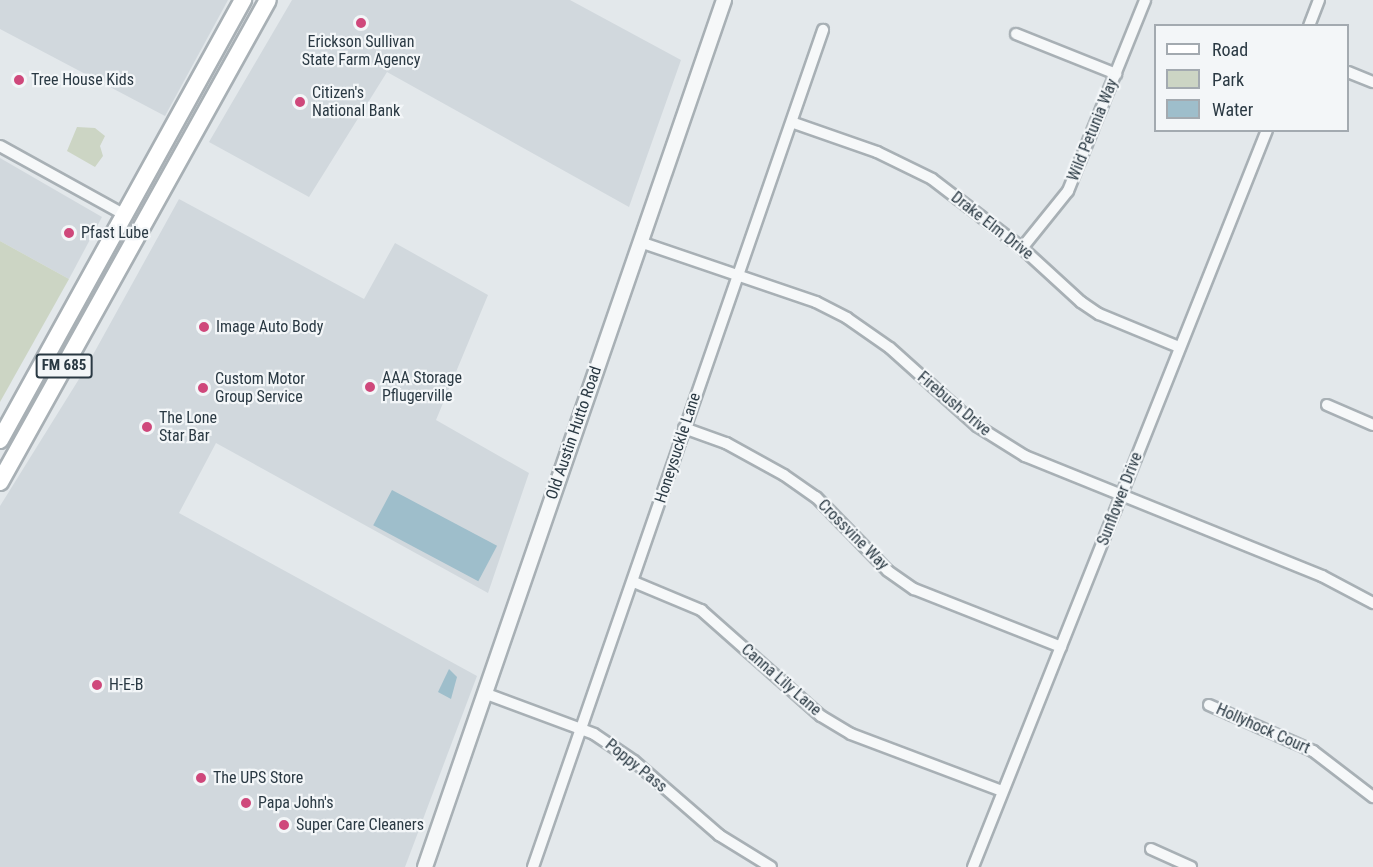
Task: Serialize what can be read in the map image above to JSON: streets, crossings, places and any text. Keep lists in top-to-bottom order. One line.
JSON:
{"streets":{"main road":["FM 685"],"street":["Wild Petunia Way","Drake Elm Drive","Firebush Drive","Old Austin Hutto Road","Honeysuckle Lane","Sunflower Drive","Crossvine Way","Canna Lily Lane","Hollyhock Court","Poppy Pass"]},"crossings":[["Wild Petunia Way","Drake Elm Drive"],["Drake Elm Drive","Honeysuckle Lane"],["Drake Elm Drive","Sunflower Drive"],["Firebush Drive","Old Austin Hutto Road"],["Firebush Drive","Honeysuckle Lane"],["Firebush Drive","Sunflower Drive"],["Old Austin Hutto Road","Poppy Pass"],["Honeysuckle Lane","Crossvine Way"],["Honeysuckle Lane","Canna Lily Lane"],["Honeysuckle Lane","Poppy Pass"],["Sunflower Drive","Crossvine Way"],["Sunflower Drive","Canna Lily Lane"]],"places":["Erickson Sullivan State Farm Agency","Tree House Kids","Citizen's National Bank","Pfast Lube","Image Auto Body","AAA Storage Pflugerville","Custom Motor Group Service","The Lone Star Bar","H-E-B","The UPS Store","Papa John's","Super Care Cleaners"],"legend":["Road","Park","Water"]}
